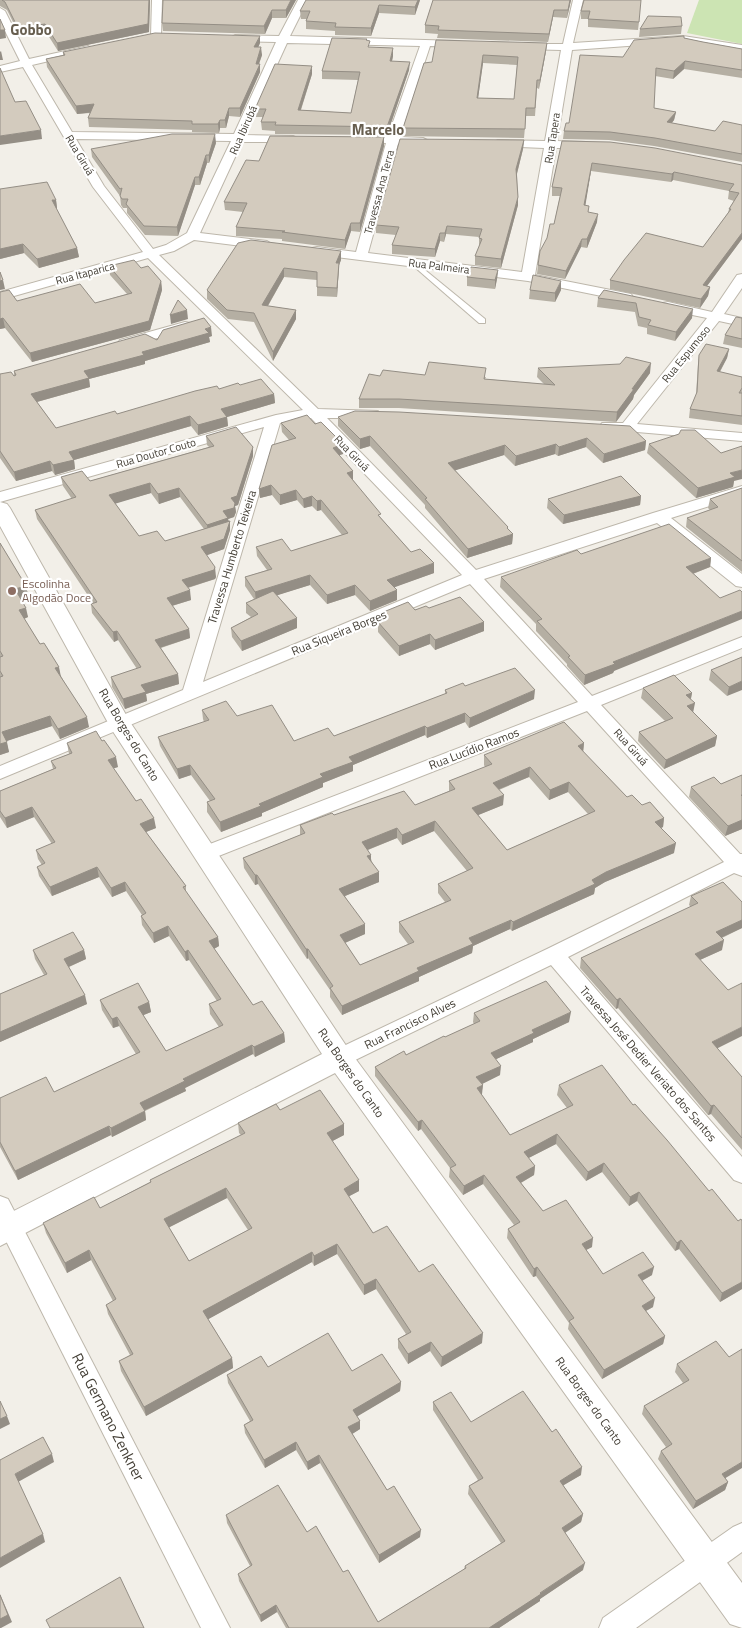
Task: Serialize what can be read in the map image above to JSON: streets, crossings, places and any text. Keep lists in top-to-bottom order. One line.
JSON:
{"streets":{"street":["Rua Ibirubá","Rua Tapera","Rua Giruá","Travessa Ana Terra","Rua Palmeira","Rua Itaparica","Rua Espumoso","Rua Doutor Couto","Travessa Humberto Teixeira","Rua Siqueira Borges","Rua Borges do Canto","Rua Lucídio Ramos","Rua Francisco Alves","Travessa José Dedier Veriato dos Santos","Rua Germano Zenkner"]},"crossings":[["Rua Tapera","Rua Palmeira"],["Rua Giruá","Rua Itaparica"],["Rua Giruá","Rua Doutor Couto"],["Rua Giruá","Rua Siqueira Borges"],["Rua Giruá","Rua Lucídio Ramos"],["Rua Giruá","Rua Francisco Alves"],["Travessa Ana Terra","Rua Palmeira"],["Rua Doutor Couto","Travessa Humberto Teixeira"],["Travessa Humberto Teixeira","Rua Siqueira Borges"],["Rua Siqueira Borges","Rua Borges do Canto"],["Rua Borges do Canto","Rua Lucídio Ramos"],["Rua Borges do Canto","Rua Francisco Alves"],["Rua Francisco Alves","Travessa José Dedier Veriato dos Santos"],["Rua Francisco Alves","Rua Germano Zenkner"]],"districts":["Gobbo","Marcelo"],"places":["Escolinha Algodão Doce"]}
